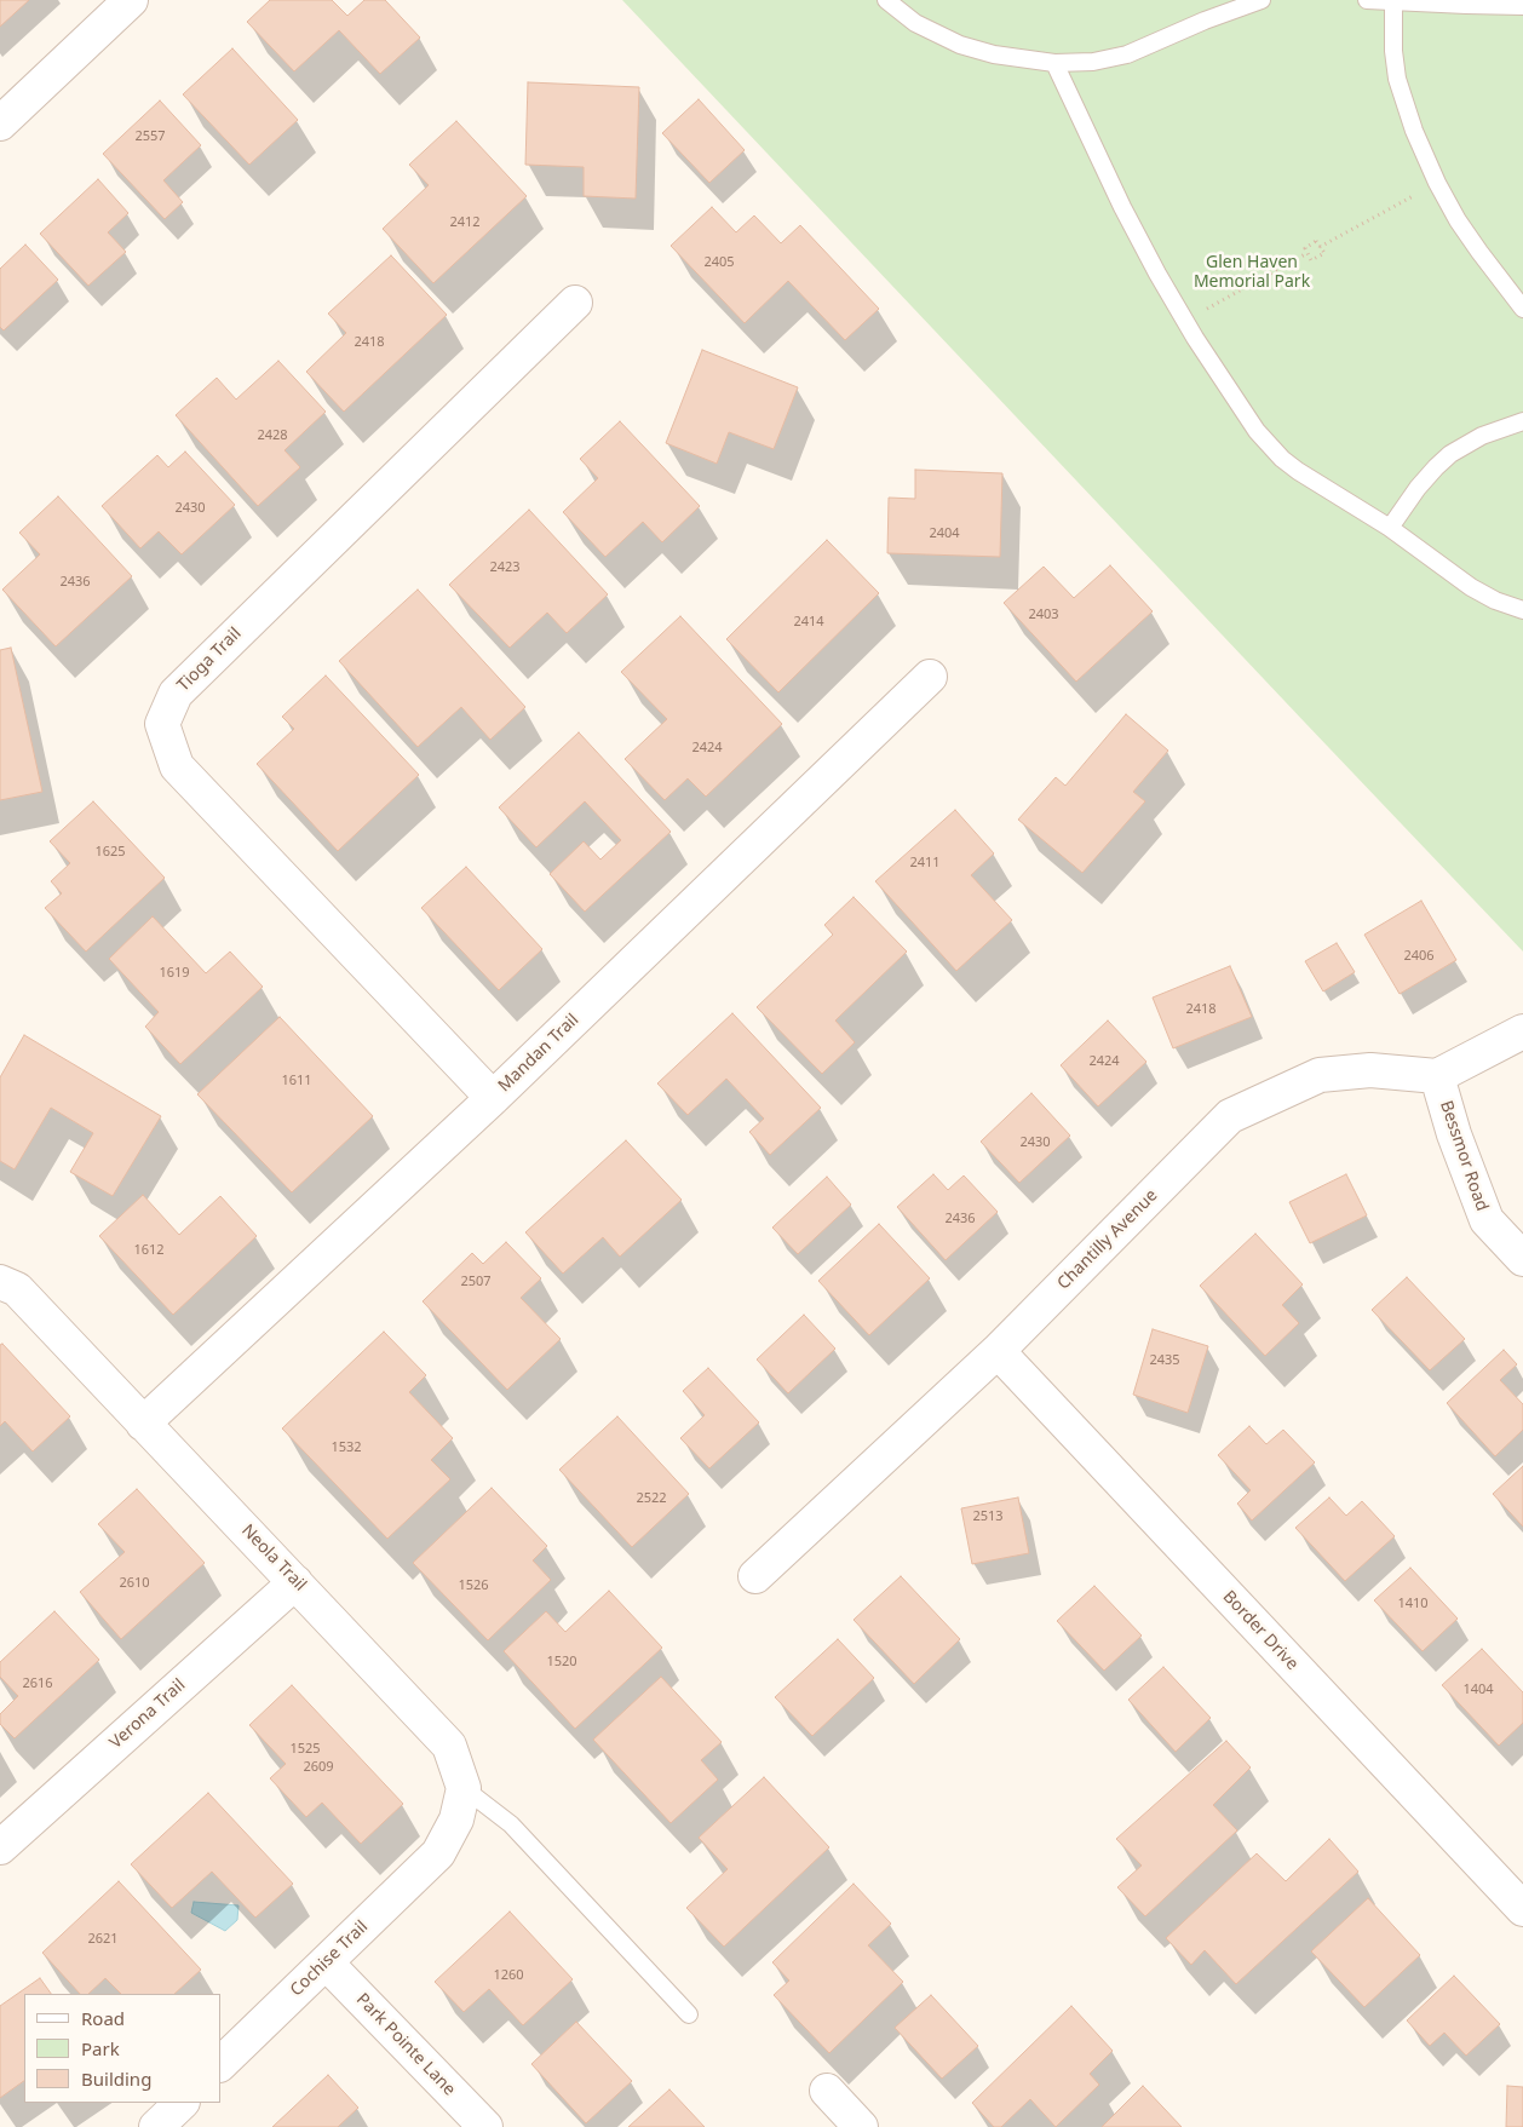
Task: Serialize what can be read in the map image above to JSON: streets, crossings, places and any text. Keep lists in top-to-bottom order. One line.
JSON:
{"streets":{"street":["Tioga Trail","Mandan Trail","Bessmor Road","Chantilly Avenue","Neola Trail","Border Drive","Verona Trail","Cochise Trail","Park Pointe Lane"]},"crossings":[["Tioga Trail","Mandan Trail"],["Mandan Trail","Neola Trail"],["Bessmor Road","Chantilly Avenue"],["Chantilly Avenue","Border Drive"],["Neola Trail","Verona Trail"],["Neola Trail","Cochise Trail"],["Cochise Trail","Park Pointe Lane"]],"parks":["Glen Haven Memorial Park"],"house_numbers":["2557","2412","2405","2418","2428","2430","2404","2423","2436","2403","2414","2424","1625","2411","2406","1619","2418","2424","1611","2430","2436","1612","2507","2435","1532","2522","2513","2610","1526","1410","1520","2616","1404","1525","2609","2621","1260"],"legend":["Road","Park","Building"]}
